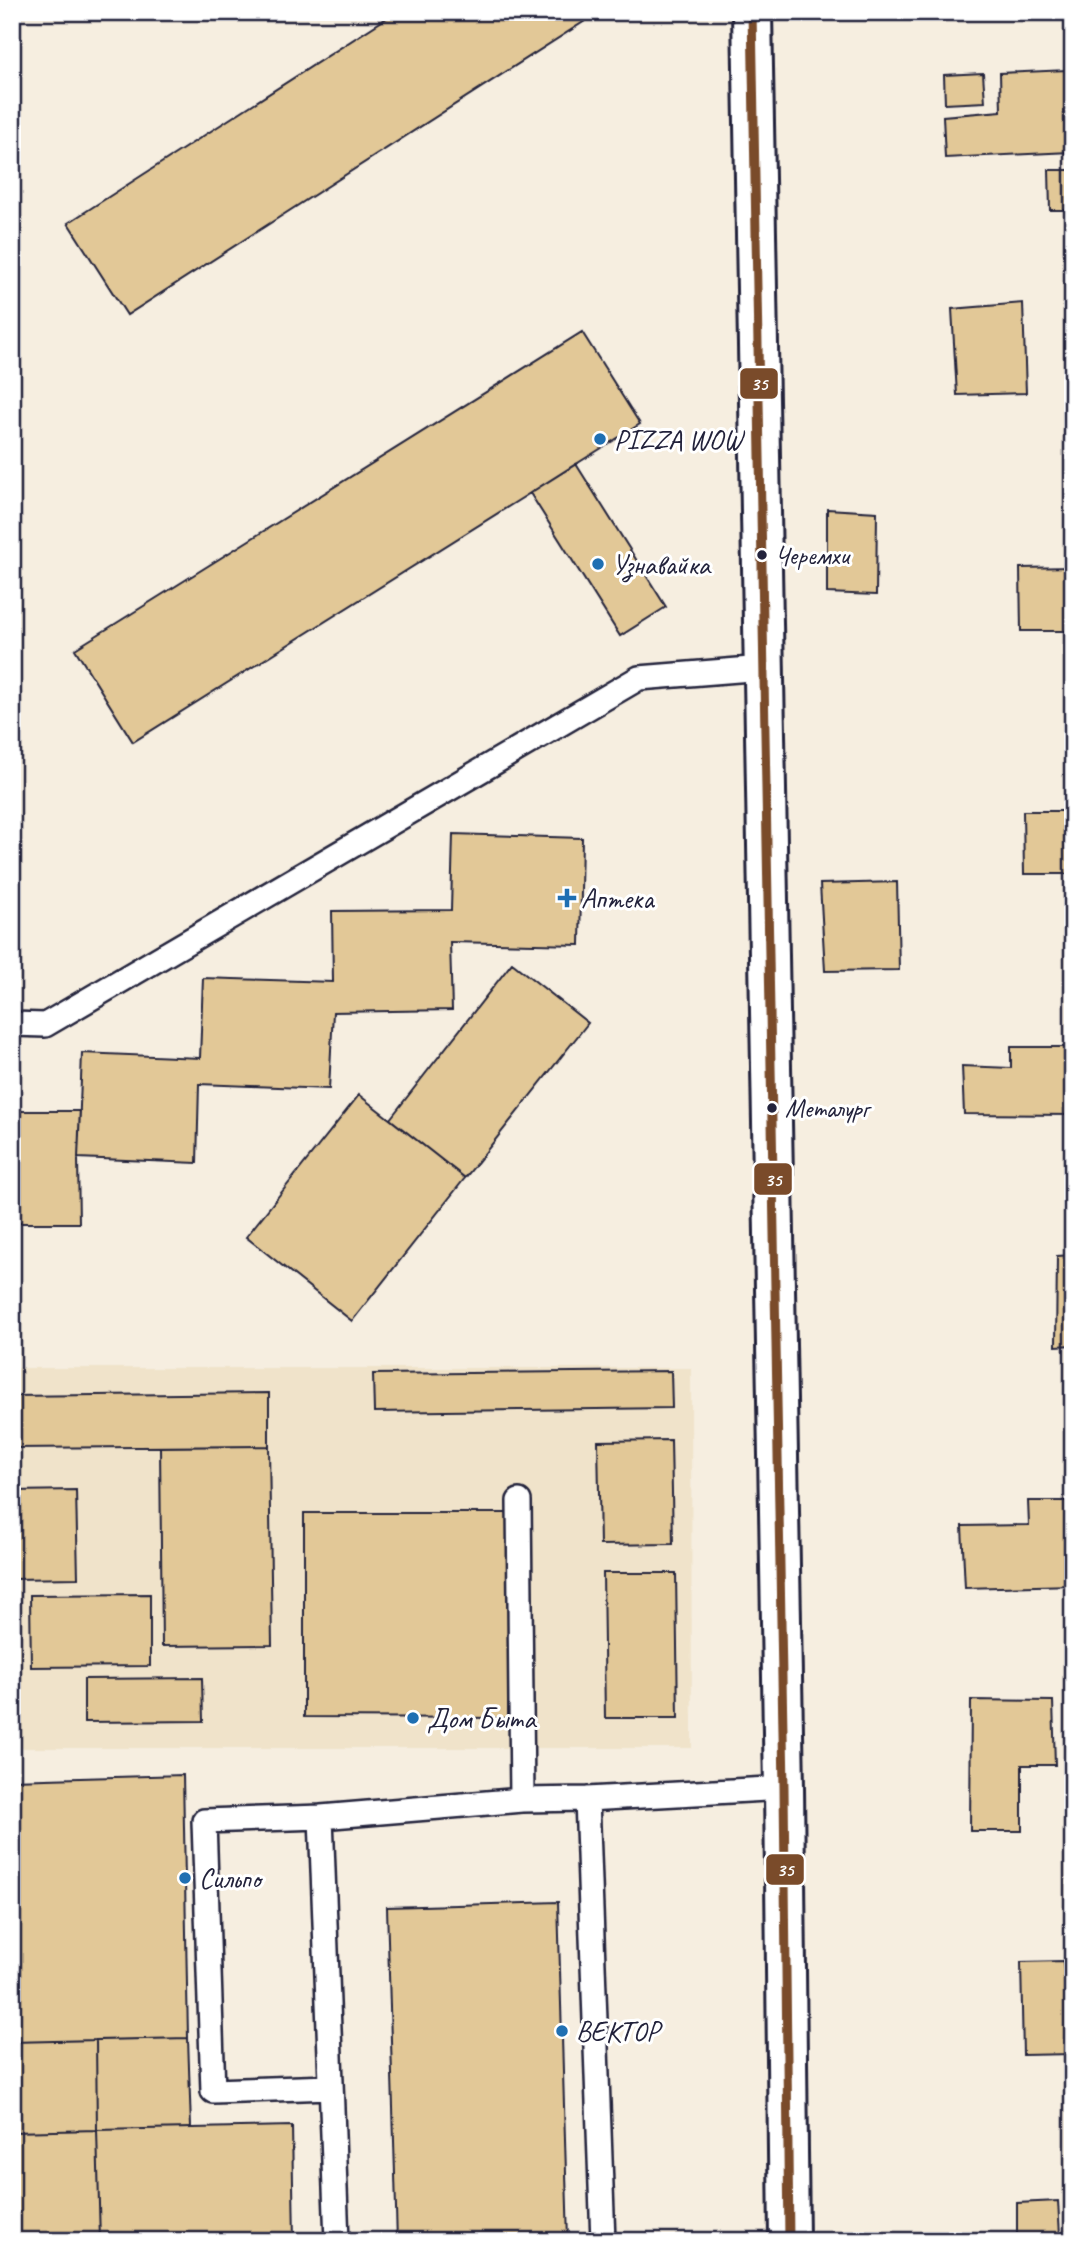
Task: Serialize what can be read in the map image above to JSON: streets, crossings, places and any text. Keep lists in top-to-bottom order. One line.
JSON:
{"places":{"other":["PIZZA WOW","Черемхи","Узнавайка","Металург","Дом Быта","Сильпо","ВЕКТОР"],"health":["Аптека"]},"lines":["transit line 35"]}
